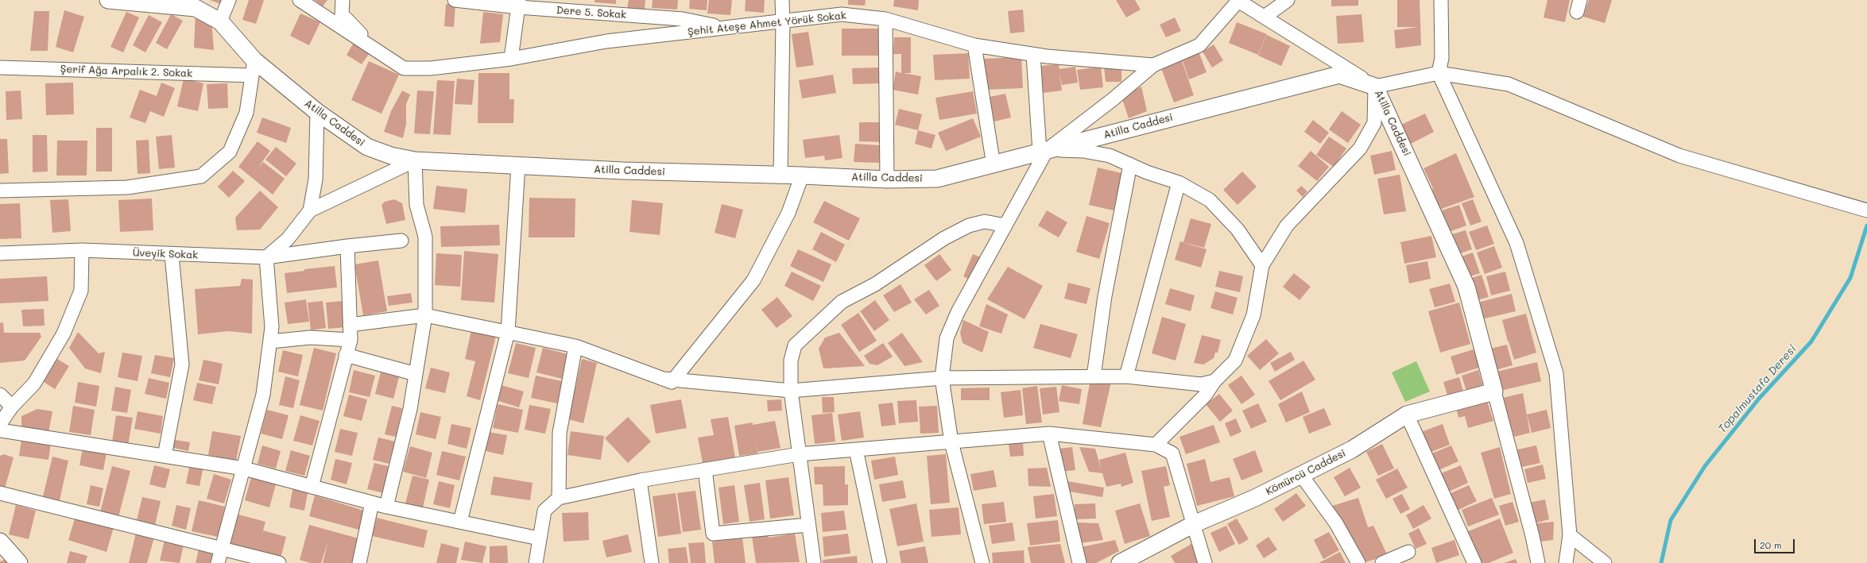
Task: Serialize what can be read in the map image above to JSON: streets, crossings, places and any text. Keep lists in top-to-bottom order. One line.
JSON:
{"streets":{"street":["Dere 5. Sokak","Şehit Ateşe Ahmet Yörük Sokak","Şerif Ağa Arpalık 2. Sokak","Atilla Caddesi","Üveyik Sokak","Kömürcü Caddesi"]},"crossings":[["Dere 5. Sokak","Şehit Ateşe Ahmet Yörük Sokak"],["Şehit Ateşe Ahmet Yörük Sokak","Atilla Caddesi"],["Şerif Ağa Arpalık 2. Sokak","Atilla Caddesi"],["Atilla Caddesi","Kömürcü Caddesi"]],"water":["Topalmustafa Deresi"],"scale_bar":"20 m"}
